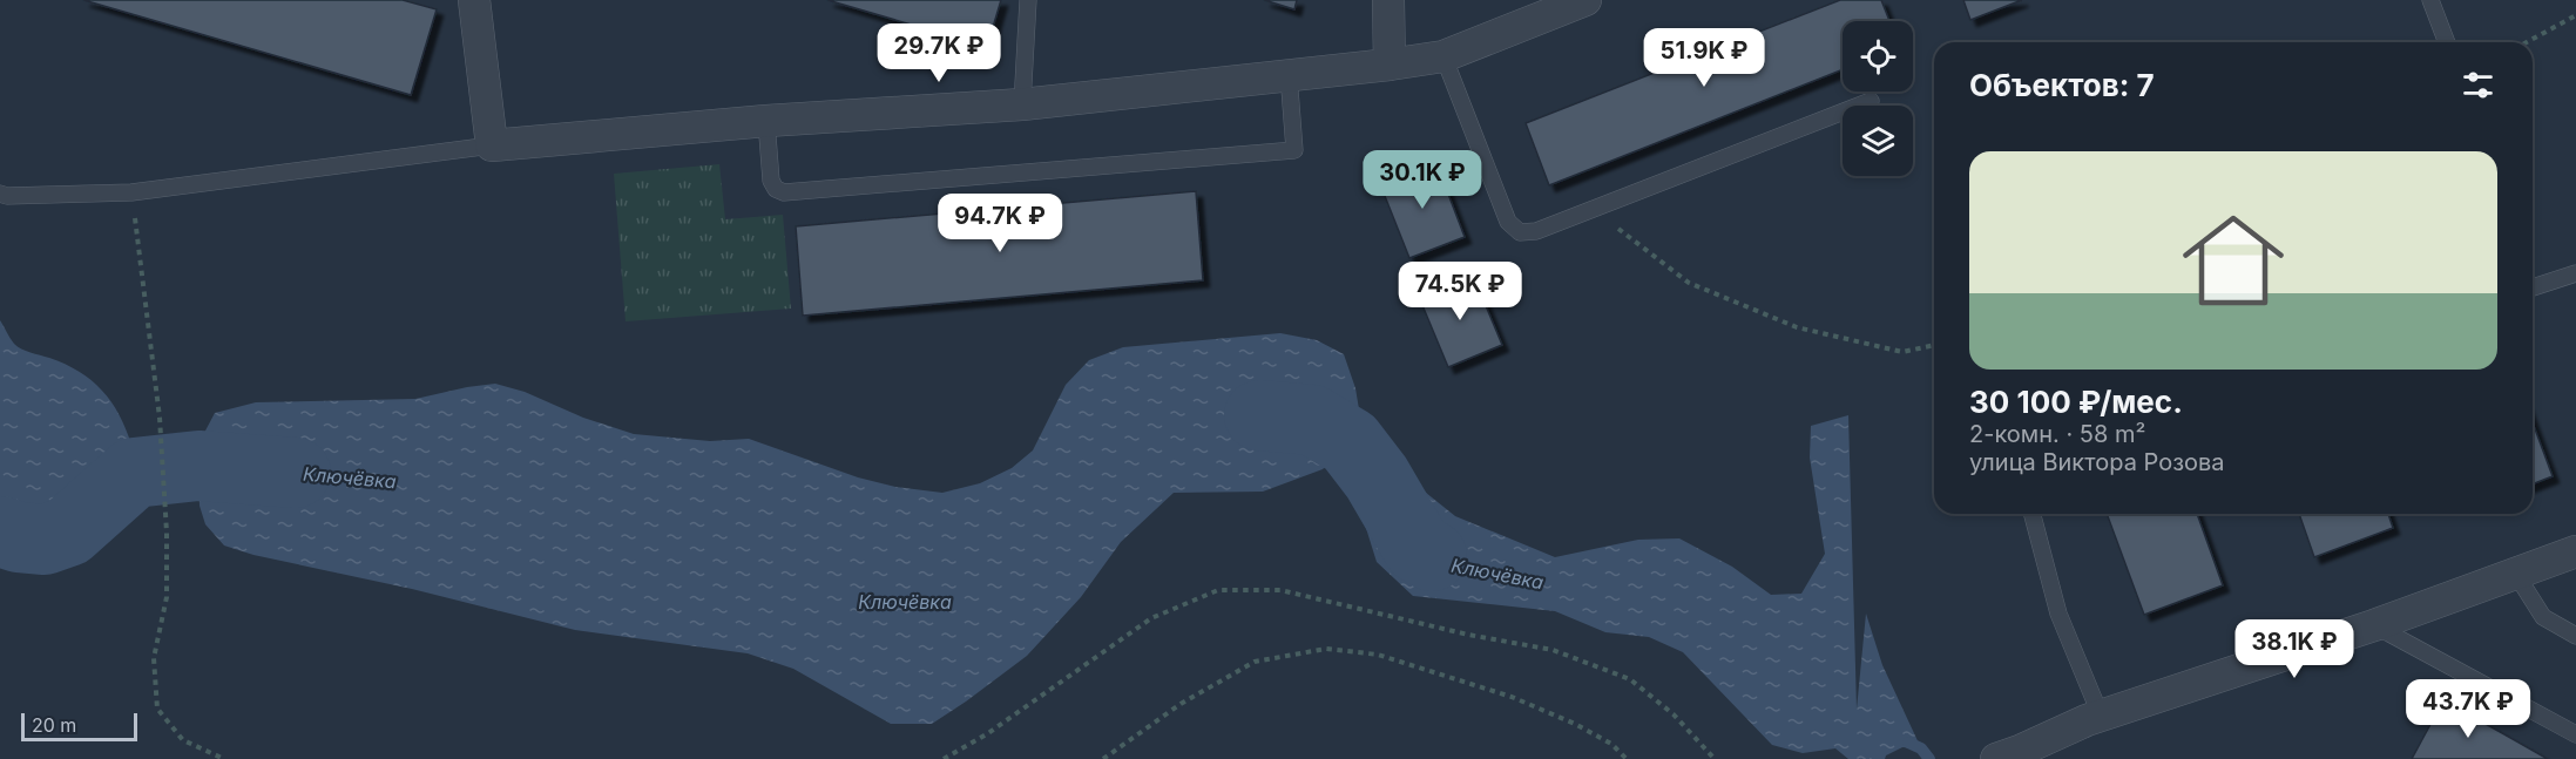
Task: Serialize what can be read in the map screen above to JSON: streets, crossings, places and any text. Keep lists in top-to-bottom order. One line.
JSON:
{"water":["Ключёвка"],"scale_bar":"20 m","page":{"price":["29.7K ₽","51.9K ₽","30.1K ₽","94.7K ₽","74.5K ₽","38.1K ₽","43.7K ₽"],"heading":"Объектов: 7","list":[{"name":"30 100 ₽/мес.","note":"2-комн. · 58 m² · улица Виктора Розова"}],"scale":"20 m"}}
